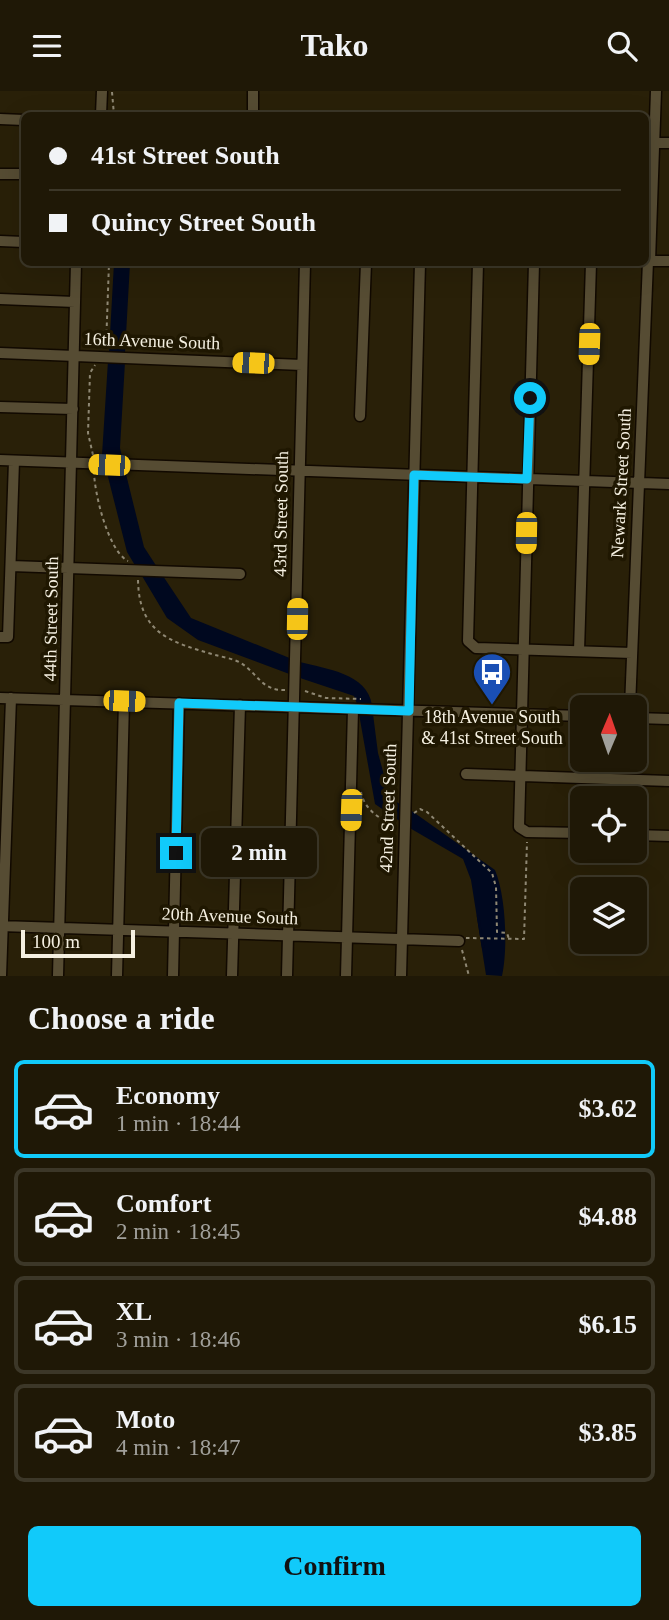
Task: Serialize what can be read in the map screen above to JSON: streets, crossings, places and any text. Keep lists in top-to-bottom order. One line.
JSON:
{"streets":{"street":["16th Avenue South","Newark Street South","43rd Street South","44th Street South","42nd Street South","20th Avenue South"]},"crossings":[["16th Avenue South","43rd Street South"],["16th Avenue South","44th Street South"],["43rd Street South","20th Avenue South"],["44th Street South","20th Avenue South"],["42nd Street South","20th Avenue South"]],"places":{"bus stop":["18th Avenue South & 41st Street South"]},"scale_bar":"100 m","north":"top","page":{"header":"Tako","banner":["41st Street South","Quincy Street South"],"bubble":"2 min","scale":"100 m","heading":"Choose a ride","list":[{"name":"Economy","note":"1 min · 18:44","value":"$3.62"},{"name":"Comfort","note":"2 min · 18:45","value":"$4.88"},{"name":"XL","note":"3 min · 18:46","value":"$6.15"},{"name":"Moto","note":"4 min · 18:47","value":"$3.85"}],"buttons":"Confirm"}}
